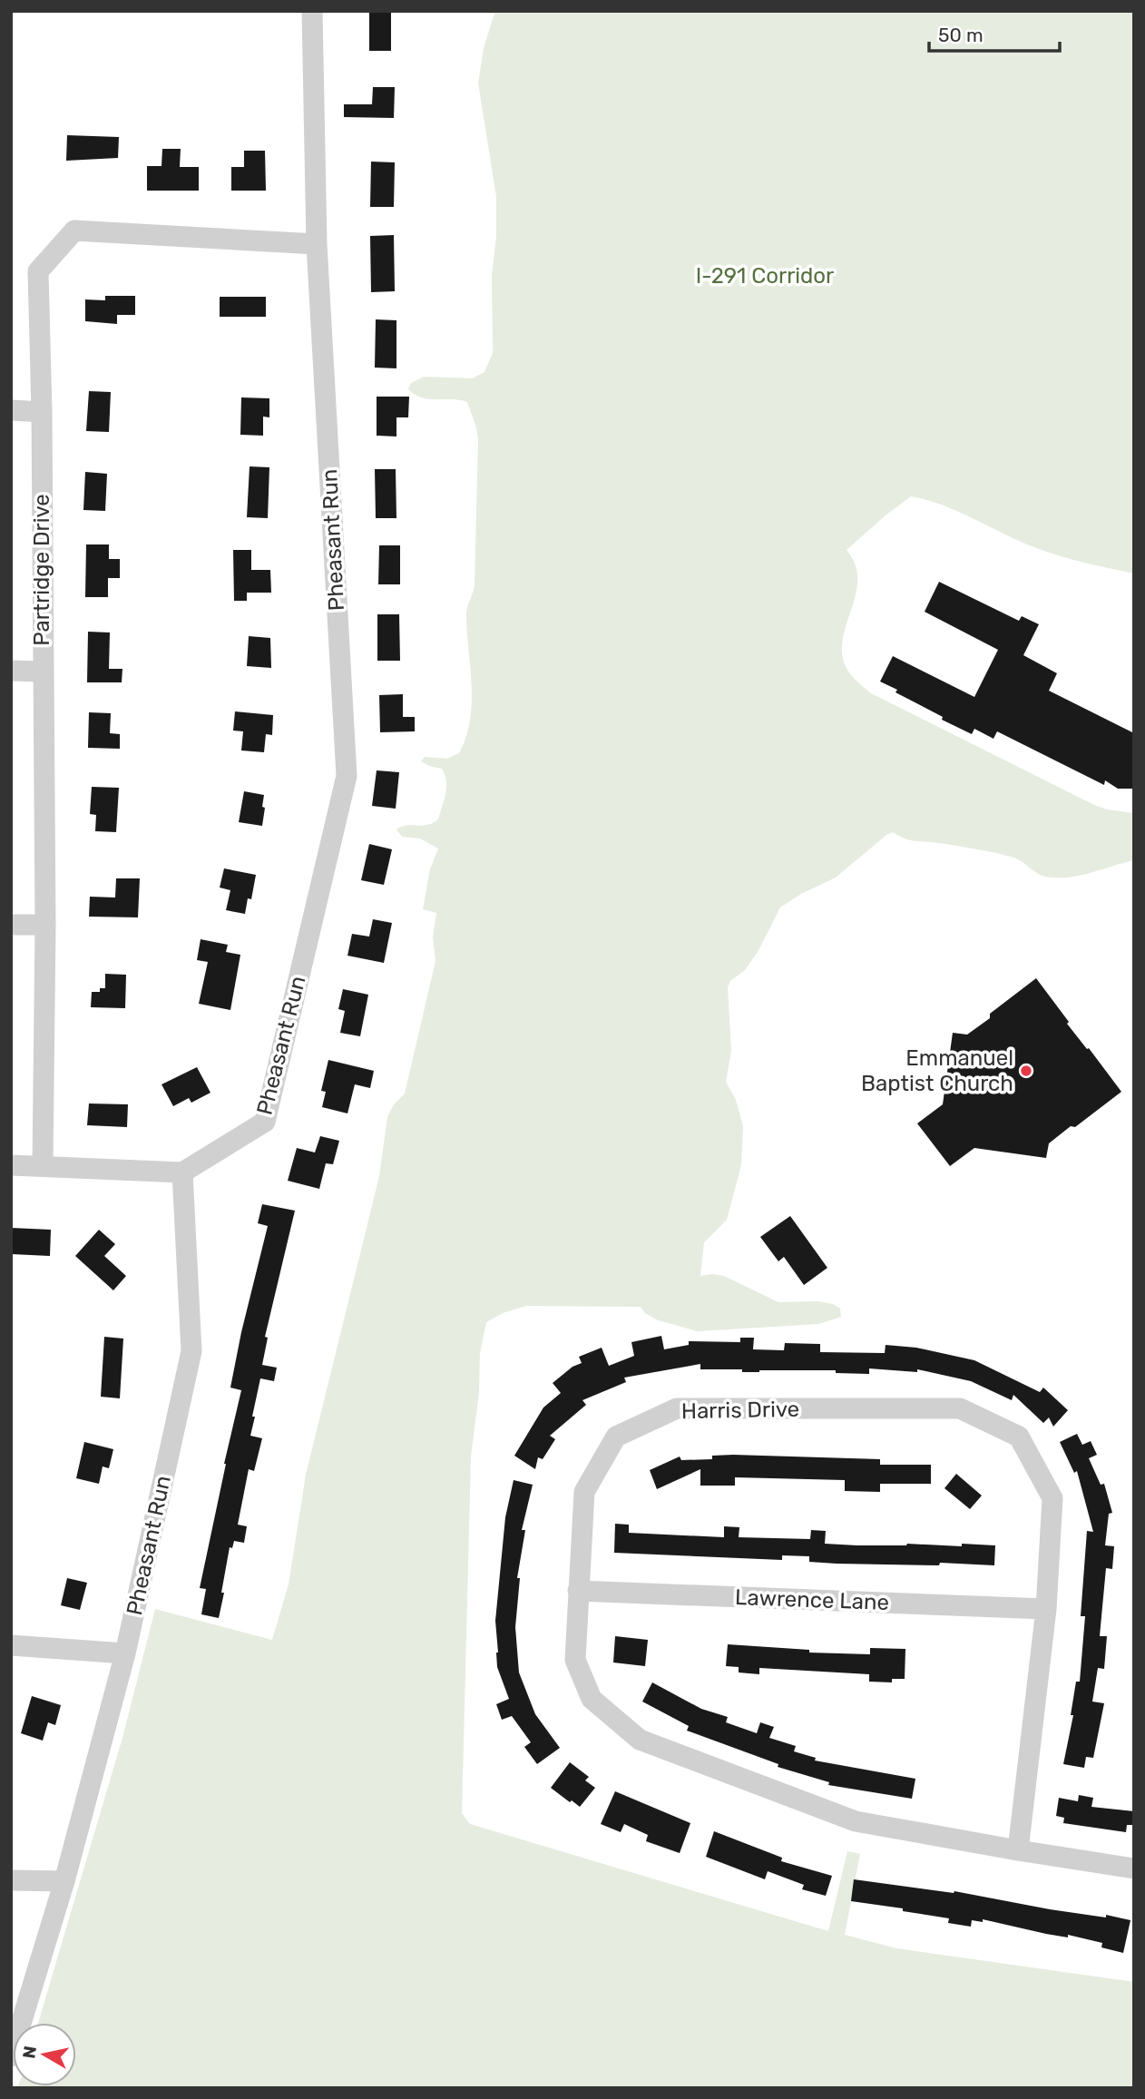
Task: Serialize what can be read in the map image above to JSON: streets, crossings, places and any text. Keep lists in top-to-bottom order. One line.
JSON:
{"streets":{"street":["Pheasant Run","Partridge Drive","Harris Drive","Lawrence Lane"]},"crossings":[["Pheasant Run","Partridge Drive"],["Harris Drive","Lawrence Lane"]],"parks":["I-291 Corridor"],"places":["Emmanuel Baptist Church"],"scale_bar":"50 m","north":"left"}
